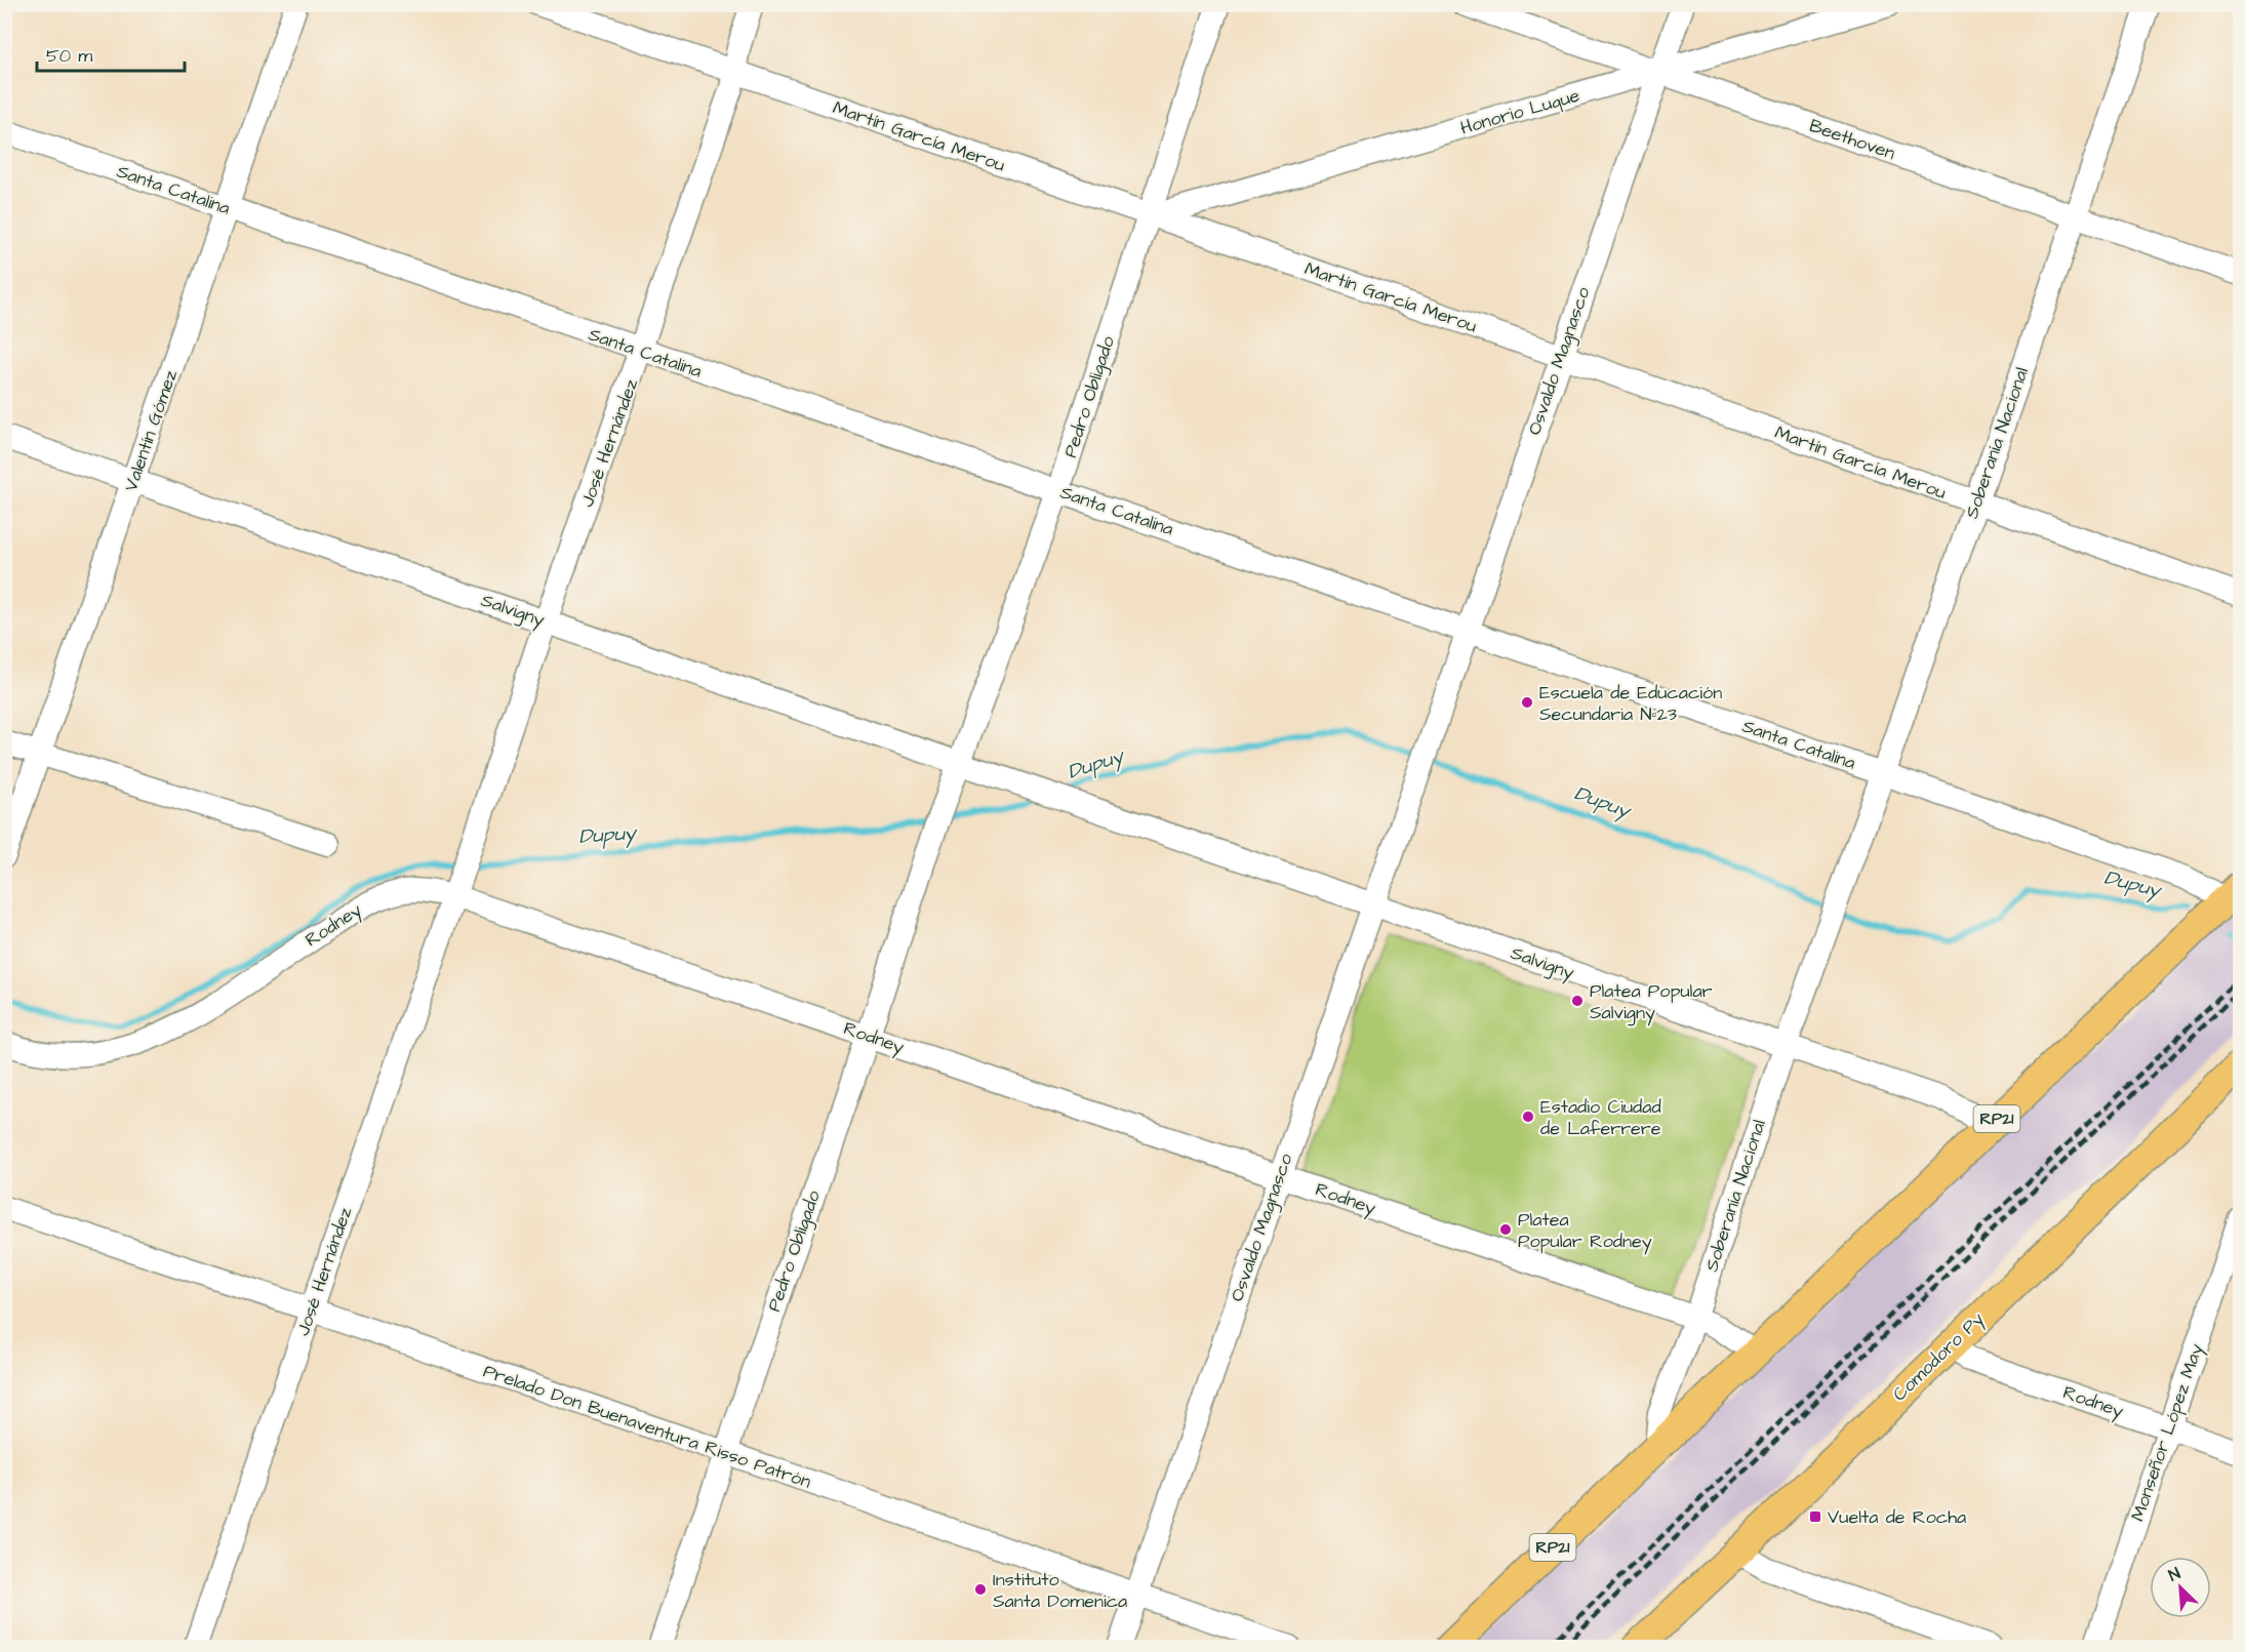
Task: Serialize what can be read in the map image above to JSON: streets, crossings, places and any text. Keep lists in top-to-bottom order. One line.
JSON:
{"streets":{"main road":["RP21","Comodoro Py"],"street":["Honorio Luque","Martín García Merou","Beethoven","Santa Catalina","Osvaldo Magnasco","Pedro Obligado","Valentín Gómez","José Hernández","Soberanía Nacional","Salvigny","Rodney","Prelado Don Buenaventura Risso Patrón","Monseñor López May"]},"crossings":[["Honorio Luque","Martín García Merou"],["Honorio Luque","Beethoven"],["Honorio Luque","Osvaldo Magnasco"],["Honorio Luque","Pedro Obligado"],["Martín García Merou","Osvaldo Magnasco"],["Martín García Merou","Pedro Obligado"],["Martín García Merou","José Hernández"],["Martín García Merou","Soberanía Nacional"],["Beethoven","Osvaldo Magnasco"],["Beethoven","Soberanía Nacional"],["Santa Catalina","Osvaldo Magnasco"],["Santa Catalina","Pedro Obligado"],["Santa Catalina","Valentín Gómez"],["Santa Catalina","José Hernández"],["Santa Catalina","Soberanía Nacional"],["Santa Catalina","RP21"],["Osvaldo Magnasco","Salvigny"],["Osvaldo Magnasco","Rodney"],["Osvaldo Magnasco","Prelado Don Buenaventura Risso Patrón"],["Pedro Obligado","Salvigny"],["Pedro Obligado","Rodney"],["Pedro Obligado","Prelado Don Buenaventura Risso Patrón"],["Valentín Gómez","Salvigny"],["José Hernández","Salvigny"],["José Hernández","Rodney"],["José Hernández","Prelado Don Buenaventura Risso Patrón"],["Soberanía Nacional","Salvigny"],["Soberanía Nacional","Rodney"],["Soberanía Nacional","RP21"],["Salvigny","RP21"],["Rodney","RP21"],["Rodney","Comodoro Py"],["Rodney","Monseñor López May"]],"water":["Dupuy"],"places":{"other":["Escuela de Educación Secundaria Nº23","Platea Popular Salvigny","Estadio Ciudad de Laferrere","Platea Popular Rodney","Instituto Santa Domenica"],"transit":["Vuelta de Rocha"]},"scale_bar":"50 m","north":"top left"}
